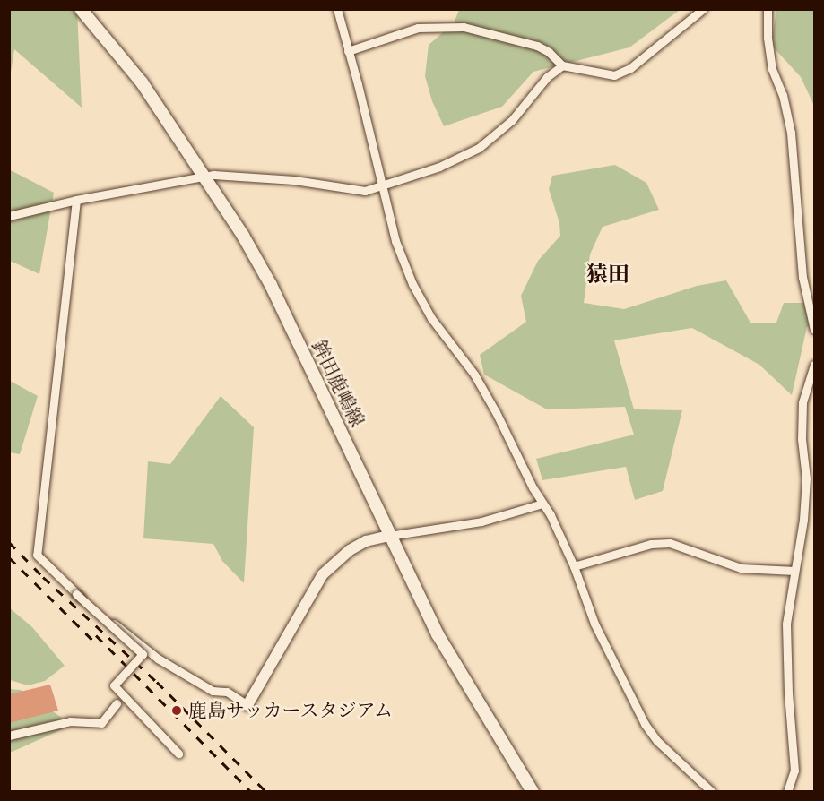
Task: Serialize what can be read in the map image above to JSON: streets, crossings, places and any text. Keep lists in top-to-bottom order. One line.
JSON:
{"streets":{"main road":["鉾田鹿嶋線"]},"districts":["猿田"],"places":["鹿島サッカースタジアム"]}
